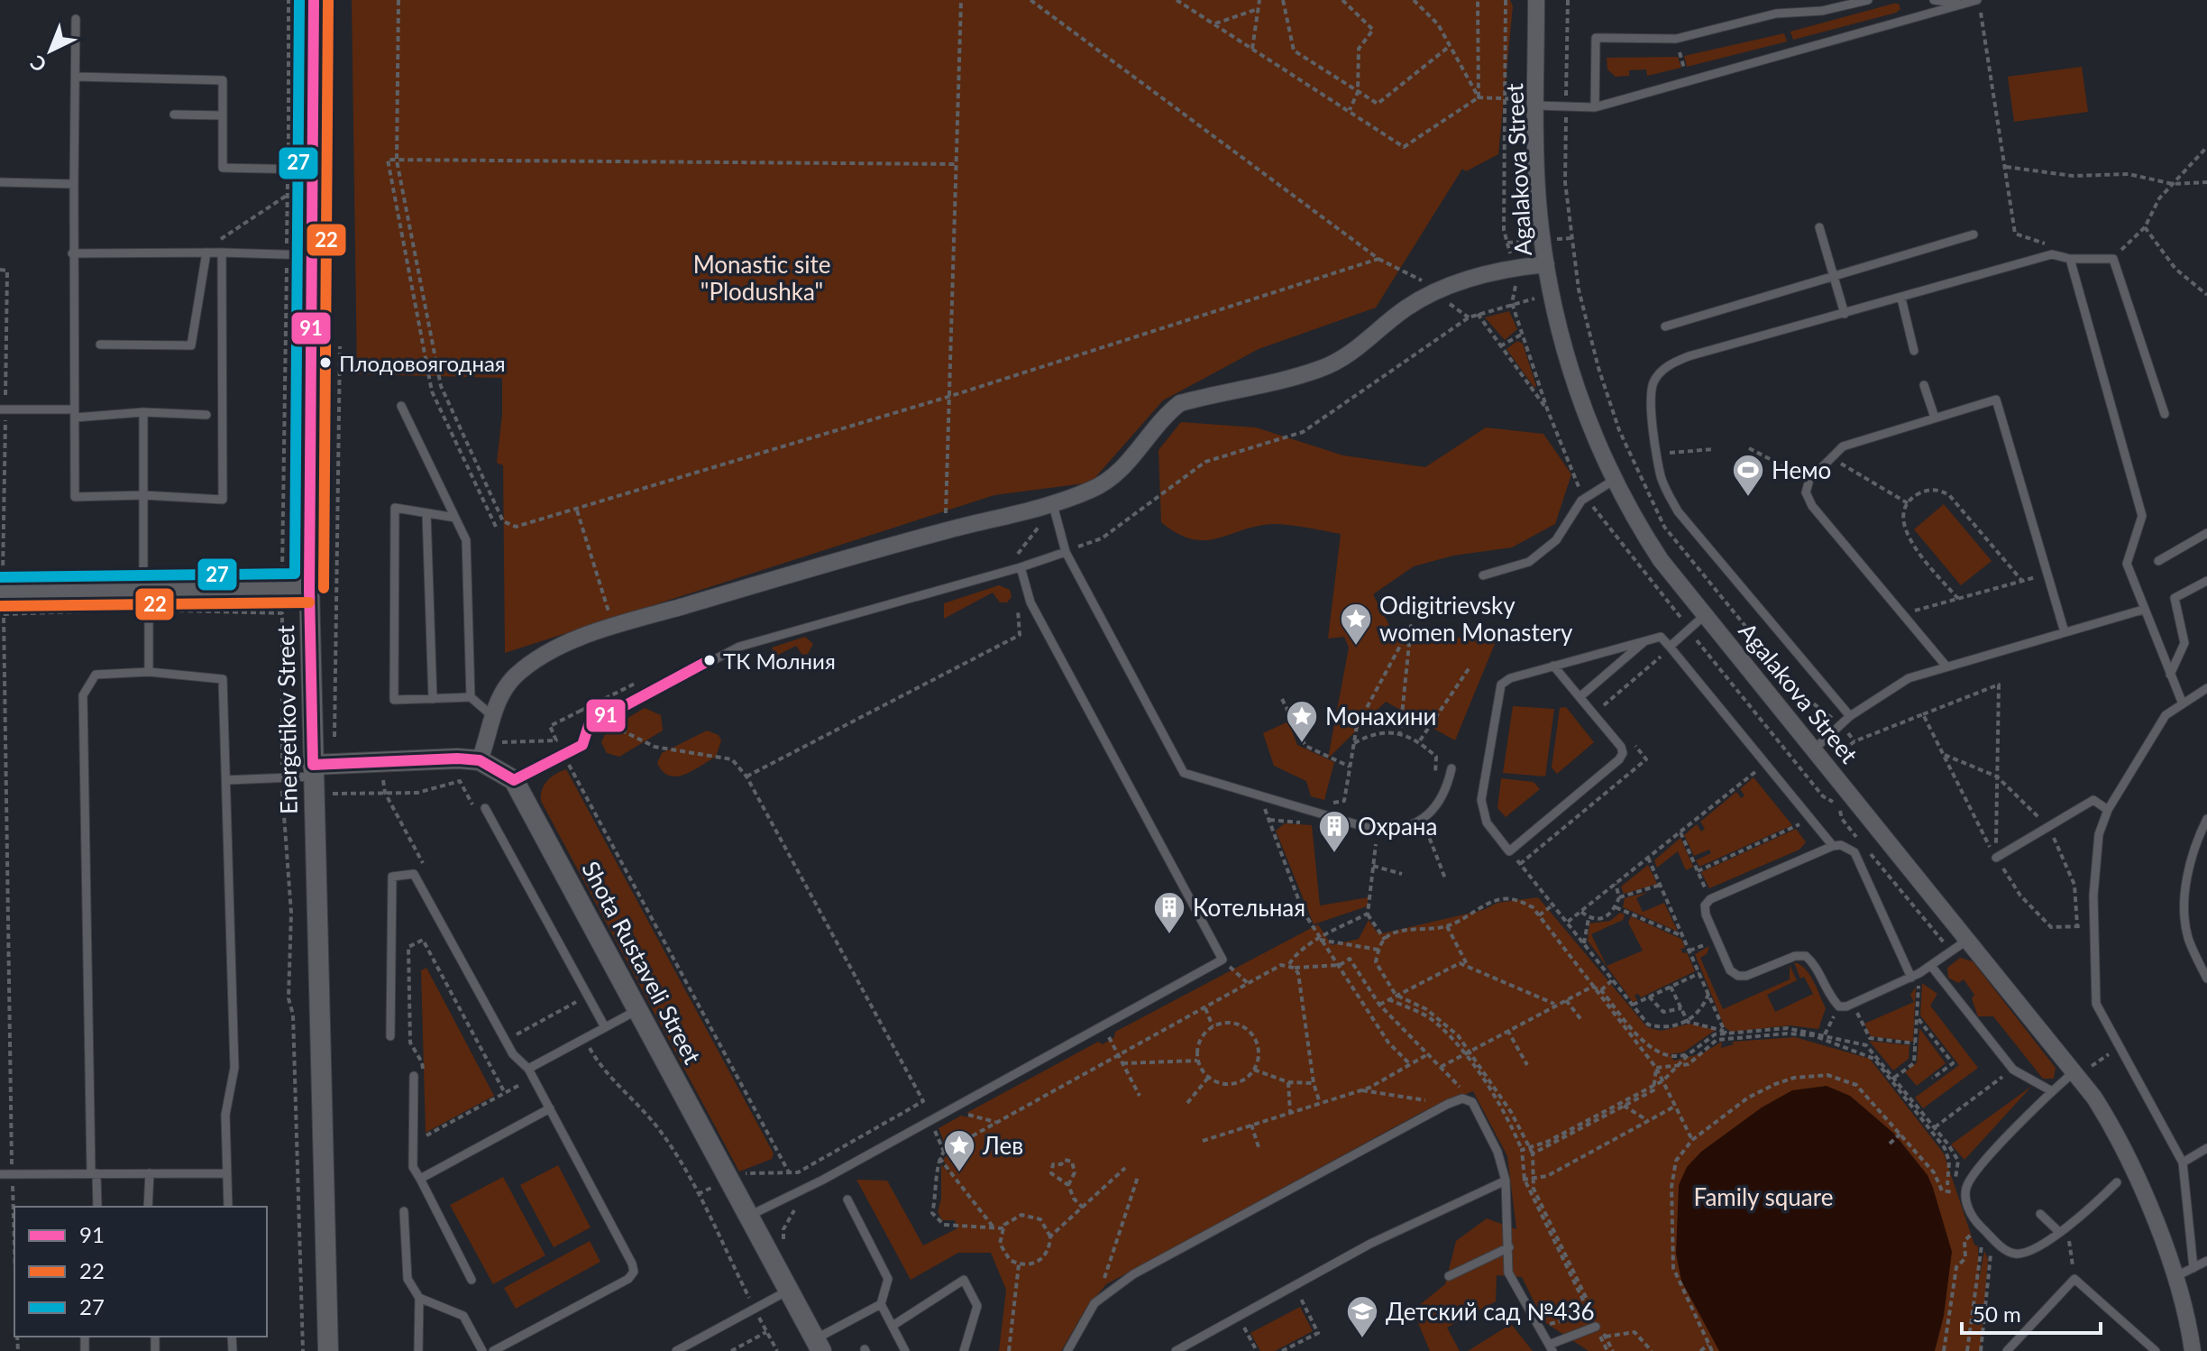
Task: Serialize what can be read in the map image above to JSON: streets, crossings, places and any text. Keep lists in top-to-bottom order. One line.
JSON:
{"streets":{"street":["Agalakova Street","Energetikov Street","Shota Rustaveli Street"]},"parks":["Monastic site \"Plodushka\"","Family square"],"places":{"other":["Плодовоягодная","ТК Молния"],"sports":["Немо"],"place":["Odigitrievsky women Monastery","Монахини","Лев"],"building":["Охрана","Котельная"],"school or university":["Детский сад №436"]},"lines":["transit line 91","transit line 22","transit line 27"],"legend":["91","22","27"],"scale_bar":"50 m","north":"bottom left"}
